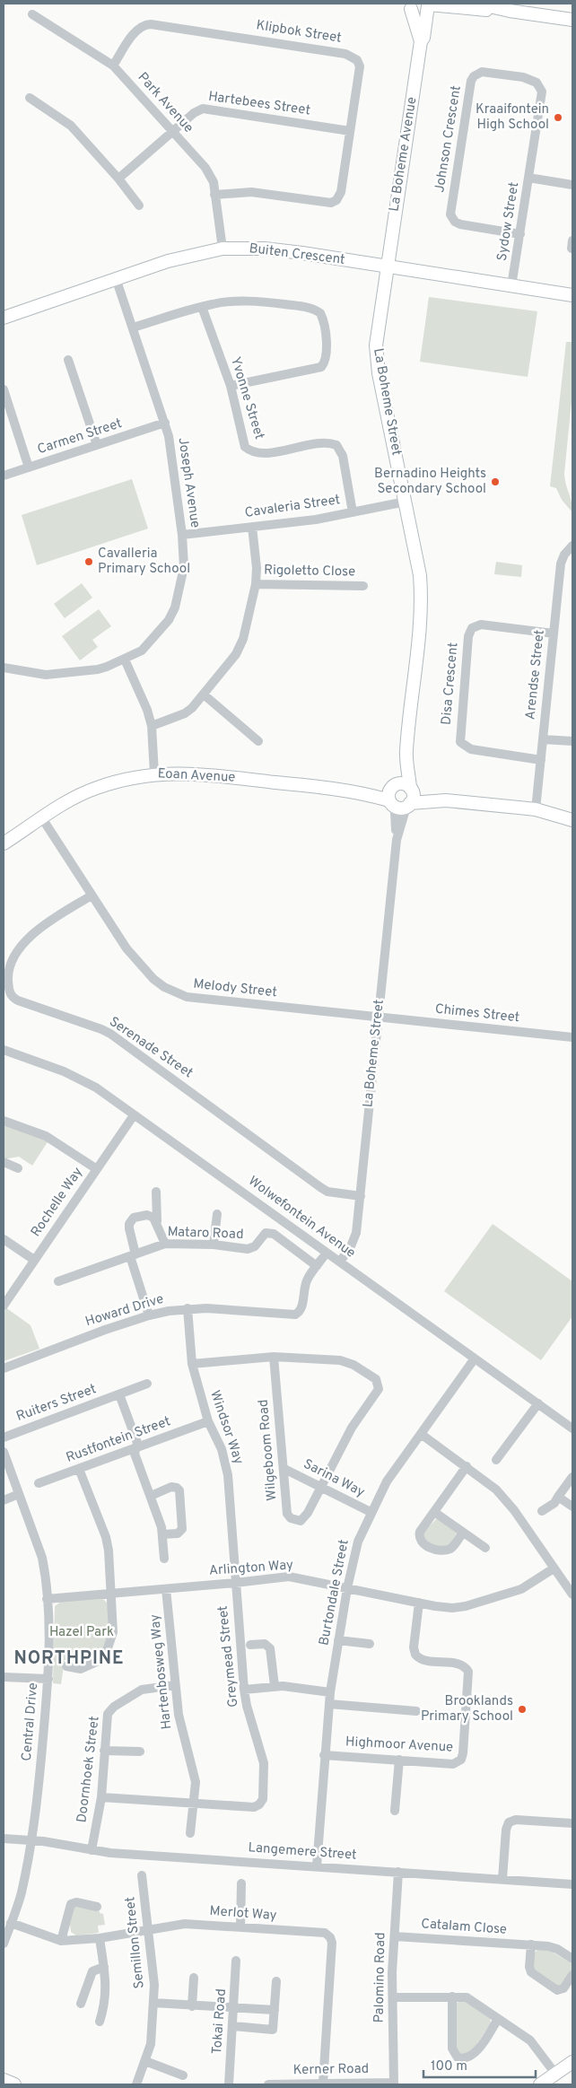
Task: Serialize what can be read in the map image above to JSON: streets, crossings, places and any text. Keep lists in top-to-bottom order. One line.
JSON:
{"streets":{"street":["Klipbok Street","Park Avenue","Hartebees Street","Johnson Crescent","La Boheme Avenue","Sydow Street","Buiten Crescent","Yvonne Street","La Boheme Street","Carmen Street","Joseph Avenue","Cavaleria Street","Rigoletto Close","Arendse Street","Disa Crescent","Eoan Avenue","Melody Street","Chimes Street","Serenade Street","Rochelle Way","Wolwefontein Avenue","Mataro Road","Howard Drive","Ruiters Street","Windsor Way","Rustfontein Street","Wilgeboom Road","Sarina Way","Arlington Way","Burtondale Street","Greymead Street","Hartenbosweg Way","Central Drive","Highmoor Avenue","Doornhoek Street","Langemere Street","Merlot Way","Catalam Close","Semillon Street","Palomino Road","Tokai Road","Kerner Road"]},"crossings":[["Klipbok Street","Park Avenue"],["Klipbok Street","Hartebees Street"],["Park Avenue","Hartebees Street"],["Park Avenue","Buiten Crescent"],["Johnson Crescent","Sydow Street"],["La Boheme Avenue","Buiten Crescent"],["La Boheme Avenue","La Boheme Street"],["Sydow Street","Buiten Crescent"],["Buiten Crescent","La Boheme Street"],["Buiten Crescent","Joseph Avenue"],["Yvonne Street","Cavaleria Street"],["La Boheme Street","Cavaleria Street"],["La Boheme Street","Eoan Avenue"],["La Boheme Street","Melody Street"],["La Boheme Street","Chimes Street"],["La Boheme Street","Serenade Street"],["La Boheme Street","Wolwefontein Avenue"],["Carmen Street","Joseph Avenue"],["Joseph Avenue","Cavaleria Street"],["Arendse Street","Disa Crescent"],["Eoan Avenue","Melody Street"],["Melody Street","Chimes Street"],["Melody Street","Serenade Street"],["Rochelle Way","Wolwefontein Avenue"],["Wolwefontein Avenue","Howard Drive"],["Wolwefontein Avenue","Burtondale Street"],["Mataro Road","Howard Drive"],["Howard Drive","Windsor Way"],["Windsor Way","Rustfontein Street"],["Windsor Way","Arlington Way"],["Windsor Way","Greymead Street"],["Wilgeboom Road","Sarina Way"],["Sarina Way","Burtondale Street"],["Arlington Way","Burtondale Street"],["Arlington Way","Greymead Street"],["Arlington Way","Hartenbosweg Way"],["Arlington Way","Central Drive"],["Arlington Way","Highmoor Avenue"],["Burtondale Street","Highmoor Avenue"],["Burtondale Street","Langemere Street"],["Greymead Street","Hartenbosweg Way"],["Hartenbosweg Way","Doornhoek Street"],["Central Drive","Langemere Street"],["Central Drive","Merlot Way"],["Doornhoek Street","Langemere Street"],["Langemere Street","Palomino Road"],["Merlot Way","Semillon Street"],["Merlot Way","Kerner Road"],["Catalam Close","Palomino Road"],["Palomino Road","Kerner Road"]],"districts":["NORTHPINE"],"parks":["Hazel Park"],"places":["Kraaifontein High School","Bernadino Heights Secondary School","Cavalleria Primary School","Brooklands Primary School"],"scale_bar":"100 m"}
